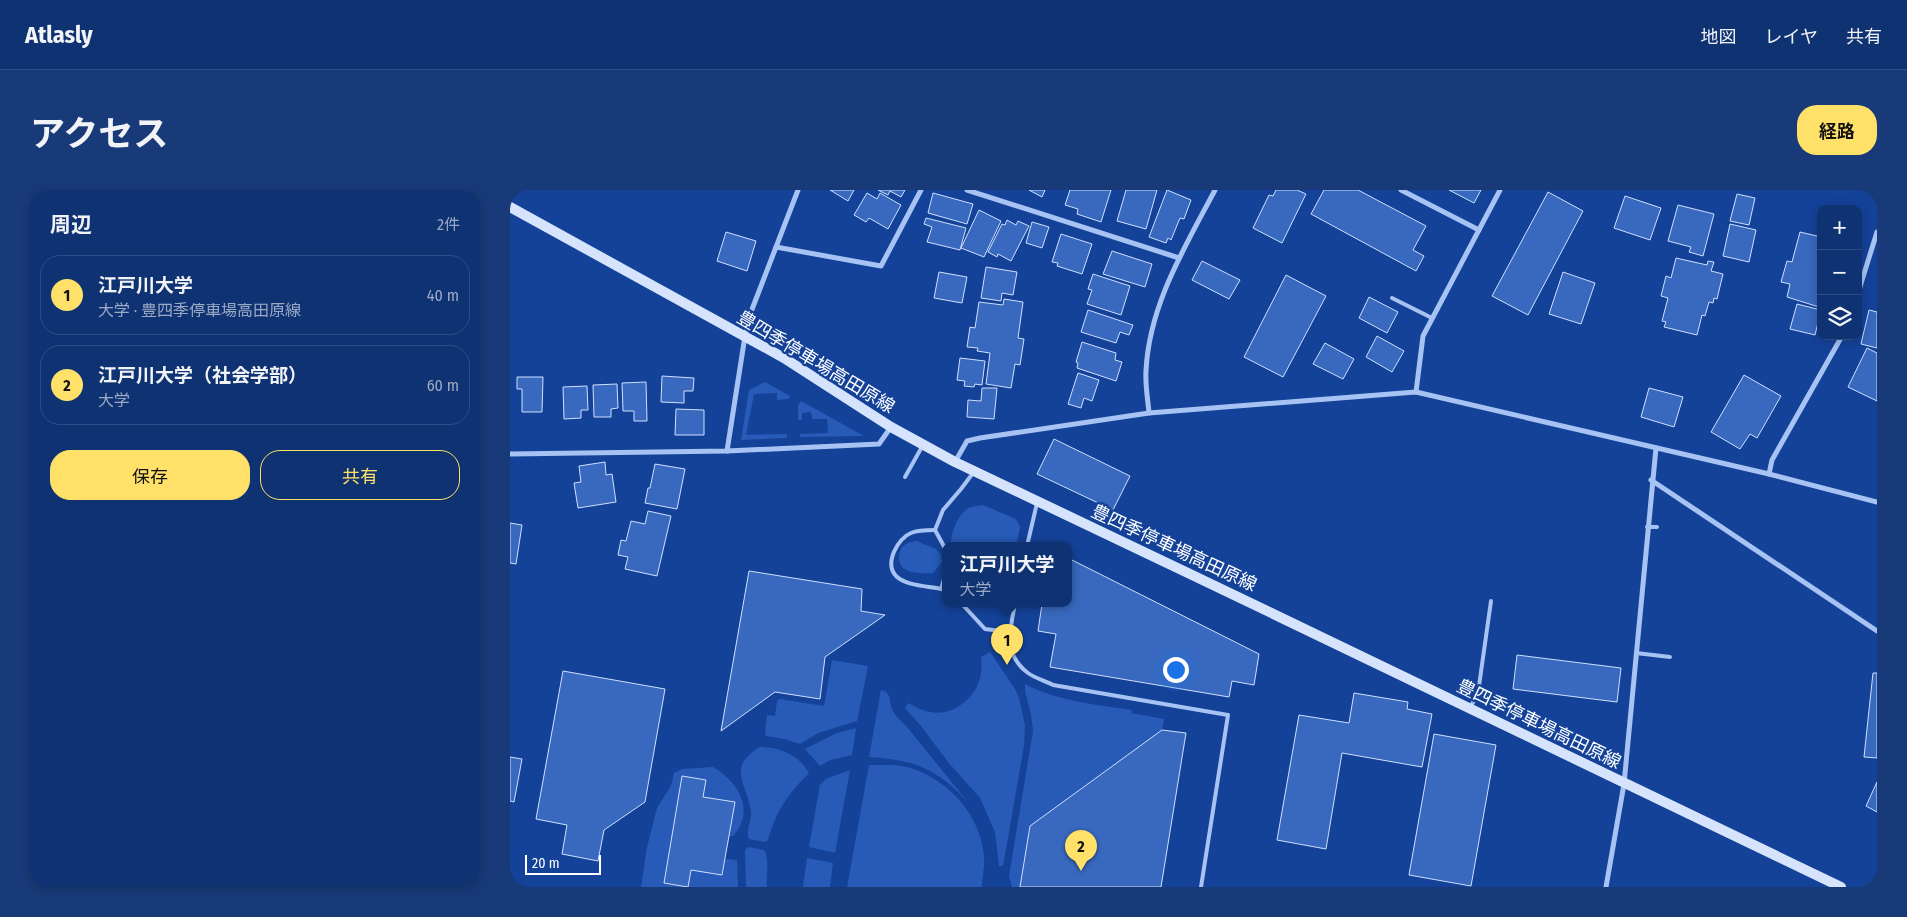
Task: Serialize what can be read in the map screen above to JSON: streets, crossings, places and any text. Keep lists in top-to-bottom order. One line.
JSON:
{"streets":{"main road":["豊四季停車場高田原線"]},"scale_bar":"20 m","page":{"header":"Atlasly","nav":["地図","レイヤ","共有"],"title":"アクセス","buttons":["経路",["保存","共有"]],"heading":["周辺","2件"],"map_buttons":["+","−"],"list":[{"mark":"1","name":"江戸川大学","note":"大学 · 豊四季停車場高田原線","value":"40 m"},{"mark":"2","name":"江戸川大学（社会学部）","note":"大学","value":"60 m"}],"popup":["江戸川大学","大学"],"pins":["1","2"],"scale":"20 m"}}
